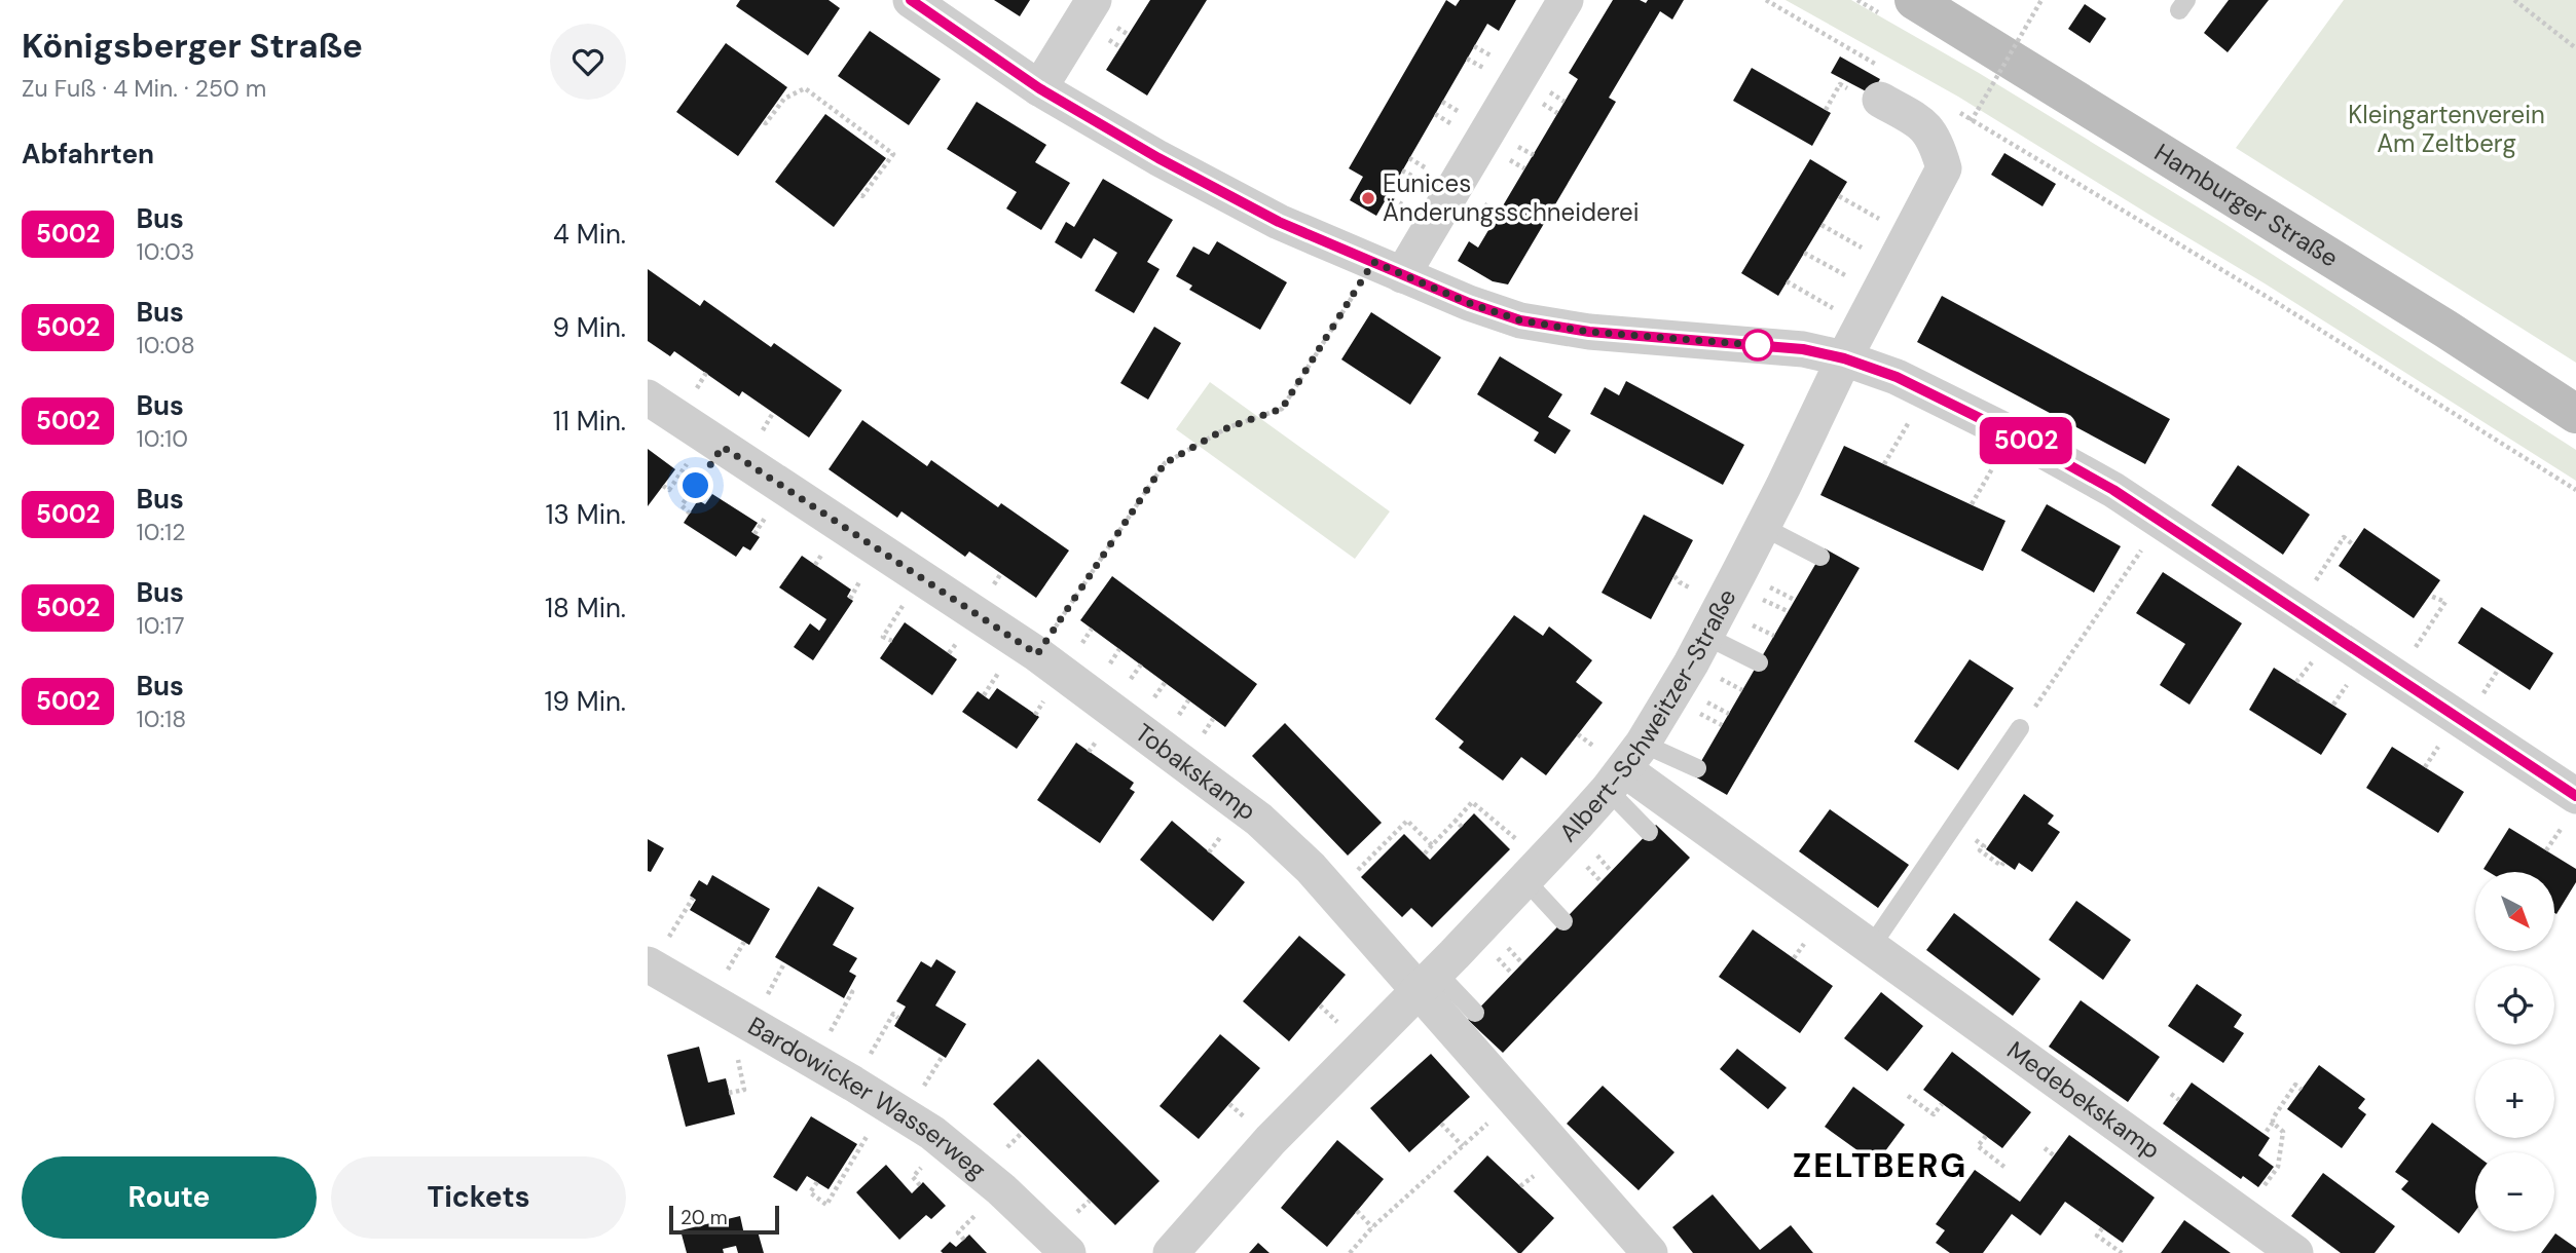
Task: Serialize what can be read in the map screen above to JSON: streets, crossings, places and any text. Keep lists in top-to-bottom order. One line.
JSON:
{"streets":{"main road":["Hamburger Straße"],"street":["Albert-Schweitzer-Straße","Tobakskamp","Bardowicker Wasserweg","Medebekskamp"]},"crossings":[["Albert-Schweitzer-Straße","Tobakskamp"],["Albert-Schweitzer-Straße","Medebekskamp"]],"districts":["ZELTBERG"],"parks":["Kleingartenverein Am Zeltberg"],"places":["Eunices Änderungsschneiderei"],"lines":["bus line 5002"],"scale_bar":"20 m","north":"bottom right","page":{"heading":[["Königsberger Straße","Zu Fuß · 4 Min. · 250 m"],"Abfahrten"],"on_map":"5002","list":[{"mark":"5002","name":"Bus","note":"10:03","value":"4 Min."},{"mark":"5002","name":"Bus","note":"10:08","value":"9 Min."},{"mark":"5002","name":"Bus","note":"10:10","value":"11 Min."},{"mark":"5002","name":"Bus","note":"10:12","value":"13 Min."},{"mark":"5002","name":"Bus","note":"10:17","value":"18 Min."},{"mark":"5002","name":"Bus","note":"10:18","value":"19 Min."}],"map_buttons":["+","−"],"buttons":["Route","Tickets"],"scale":"20 m"}}
